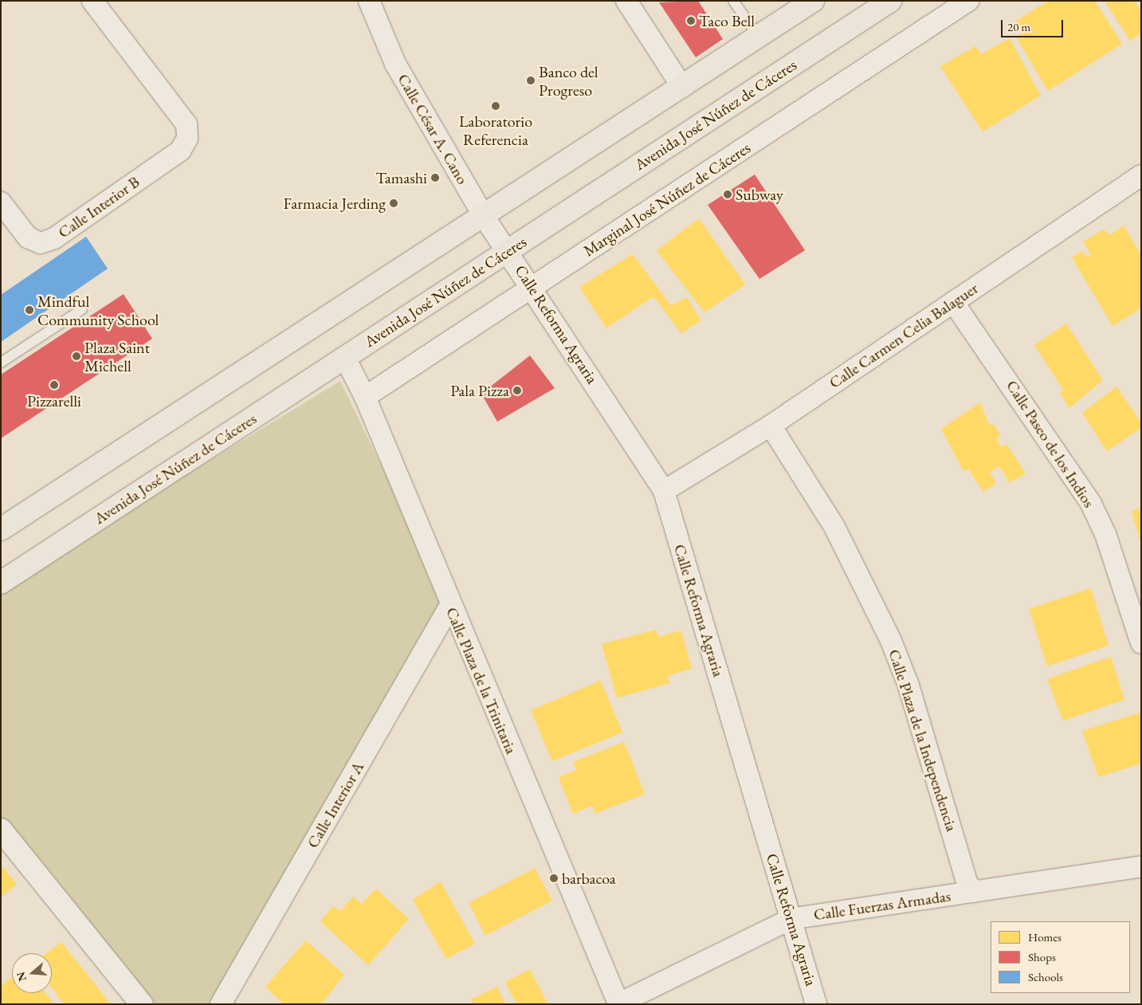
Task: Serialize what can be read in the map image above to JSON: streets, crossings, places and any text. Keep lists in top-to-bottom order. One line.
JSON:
{"streets":{"main road":["Avenida José Núñez de Cáceres"],"street":["Calle César A. Cano","Marginal José Núñez de Cáceres","Calle Interior B","Calle Reforma Agraria","Calle Carmen Celia Balaguer","Calle Paseo de los Indios","Calle Plaza de la Trinitaria","Calle Plaza de la Independencia","Calle Interior A","Calle Fuerzas Armadas"]},"crossings":[["Avenida José Núñez de Cáceres","Calle César A. Cano"],["Avenida José Núñez de Cáceres","Calle Reforma Agraria"],["Avenida José Núñez de Cáceres","Calle Plaza de la Trinitaria"],["Calle César A. Cano","Calle Reforma Agraria"],["Marginal José Núñez de Cáceres","Calle Reforma Agraria"],["Marginal José Núñez de Cáceres","Calle Plaza de la Trinitaria"],["Calle Reforma Agraria","Calle Carmen Celia Balaguer"],["Calle Reforma Agraria","Calle Fuerzas Armadas"],["Calle Carmen Celia Balaguer","Calle Paseo de los Indios"],["Calle Carmen Celia Balaguer","Calle Plaza de la Independencia"],["Calle Plaza de la Trinitaria","Calle Interior A"],["Calle Plaza de la Trinitaria","Calle Fuerzas Armadas"],["Calle Plaza de la Independencia","Calle Fuerzas Armadas"]],"places":["Taco Bell","Banco del Progreso","Laboratorio Referencia","Tamashi","Subway","Farmacia Jerding","Mindful Community School","Plaza Saint Michell","Pizzarelli","Pala Pizza","barbacoa"],"legend":["Homes","Shops","Schools"],"scale_bar":"20 m","north":"left"}
